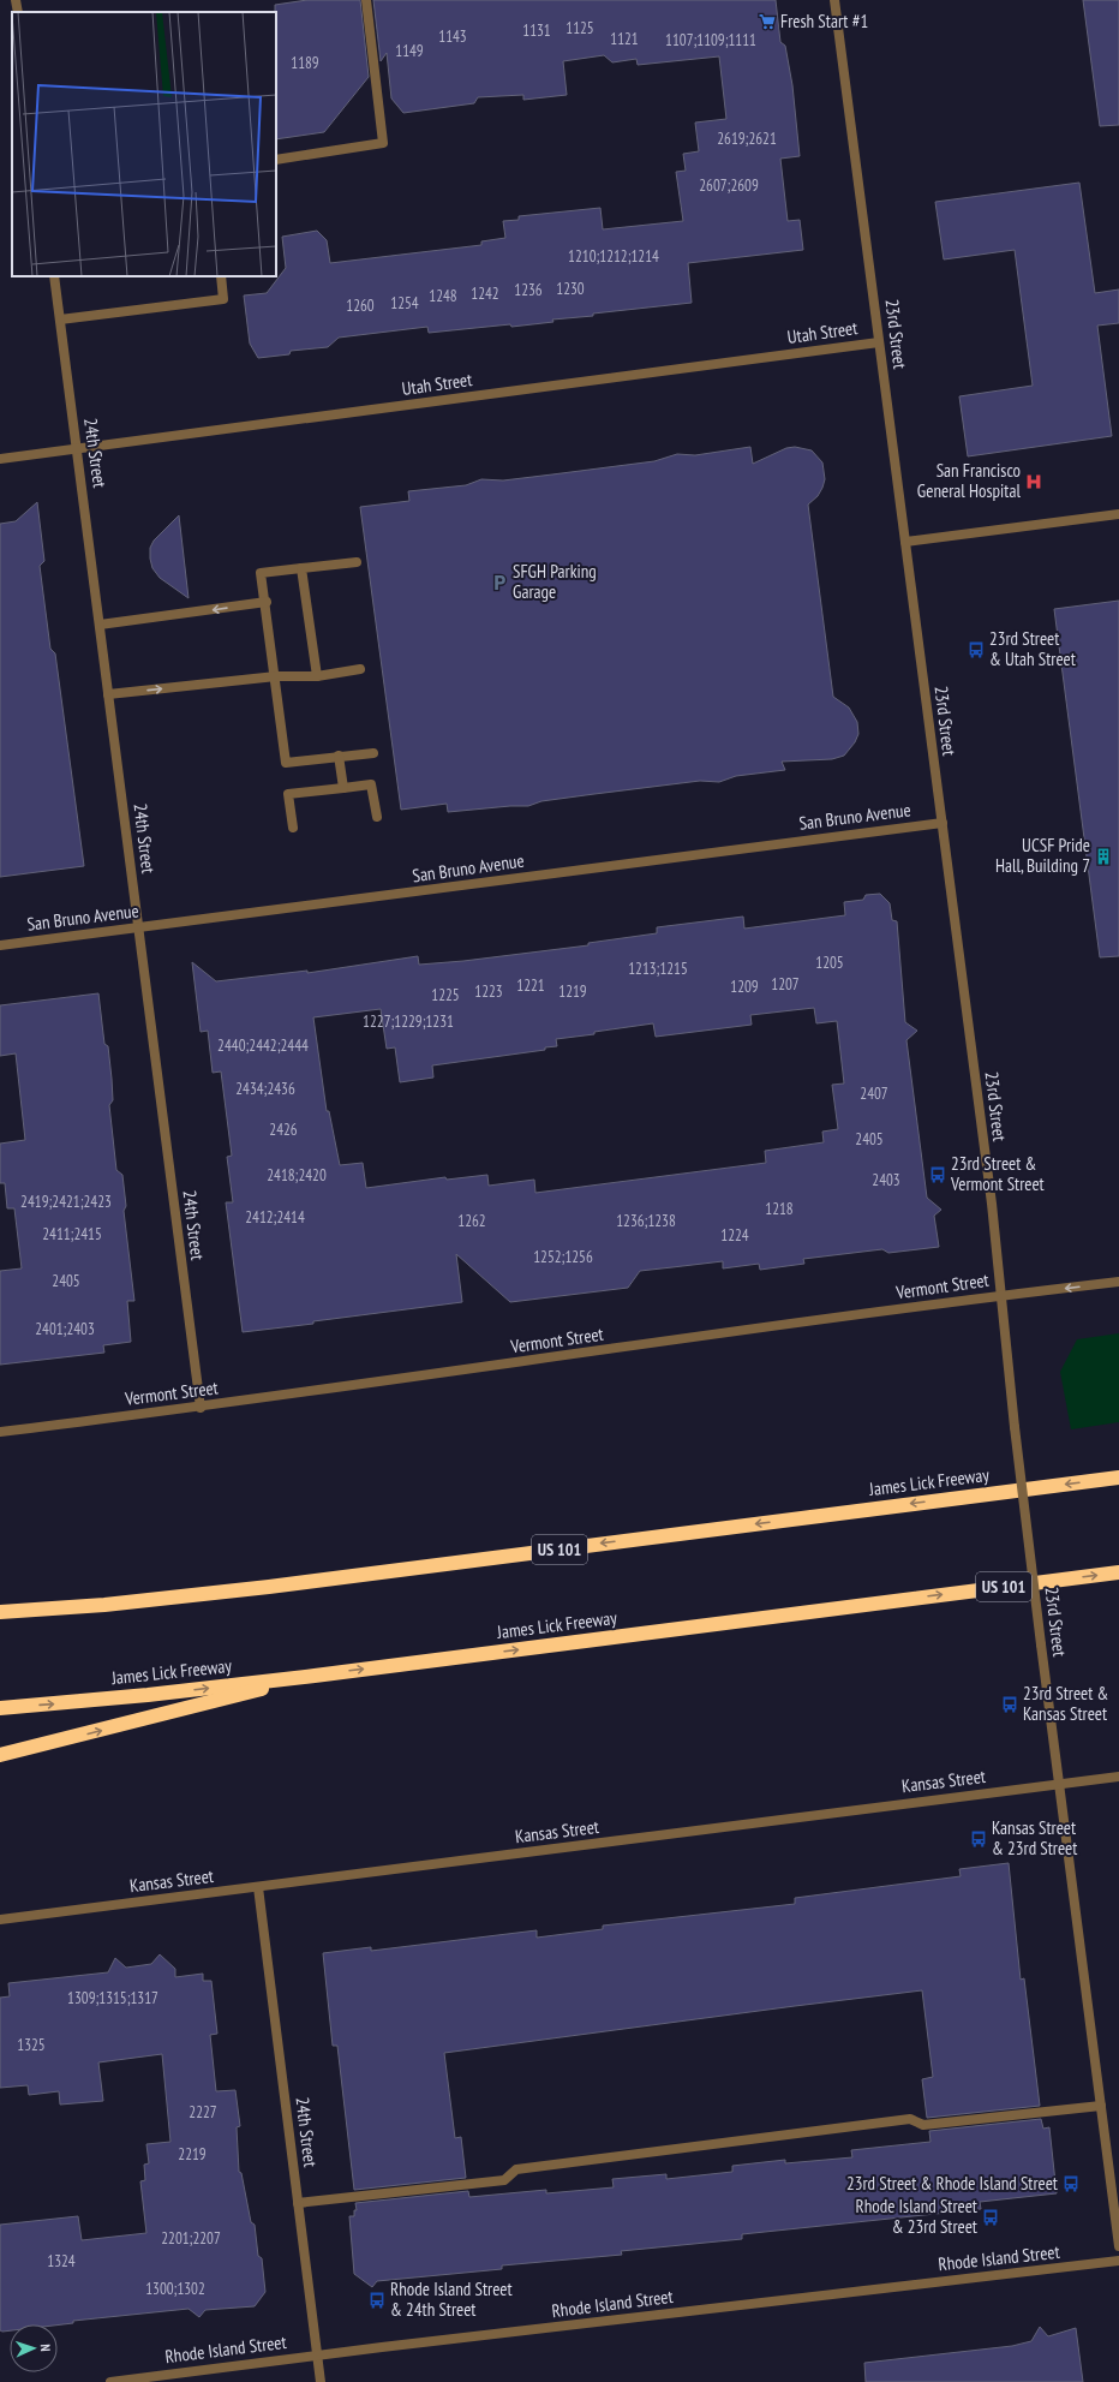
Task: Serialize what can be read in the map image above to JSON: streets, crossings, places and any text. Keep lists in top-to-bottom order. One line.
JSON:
{"streets":{"highway":["James Lick Freeway","US 101"],"street":["Utah Street","23rd Street","24th Street","San Bruno Avenue","Vermont Street","Kansas Street","Rhode Island Street"]},"crossings":[["Utah Street","23rd Street"],["Utah Street","24th Street"],["23rd Street","San Bruno Avenue"],["23rd Street","Vermont Street"],["23rd Street","Kansas Street"],["24th Street","San Bruno Avenue"],["24th Street","Vermont Street"],["24th Street","Kansas Street"],["24th Street","Rhode Island Street"]],"places":{"supermarket":["Fresh Start #1"],"hospital":["San Francisco General Hospital"],"parking":["SFGH Parking Garage"],"bus stop":["23rd Street & Utah Street","23rd Street & Vermont Street","23rd Street & Kansas Street","Kansas Street & 23rd Street","23rd Street & Rhode Island Street","Rhode Island Street & 23rd Street","Rhode Island Street & 24th Street"],"building":["UCSF Pride Hall, Building 7"]},"house_numbers":["1125","1131","1143","1121","1107;1109;1111","1149","1189","2619;2621","2607;2609","1210;1212;1214","1230","1236","1242","1248","1254","1260","1205","1213;1215","1207","1221","1209","1223","1219","1225","1227;1229;1231","2440;2442;2444","2434;2436","2407","2426","2405","2418;2420","2403","2419;2421;2423","1218","2412;2414","1262","1236;1238","2411;2415","1224","1252;1256","2405","2401;2403","1309;1315;1317","1325","2227","2219","2201;2207","1324","1300;1302"],"north":"right"}
